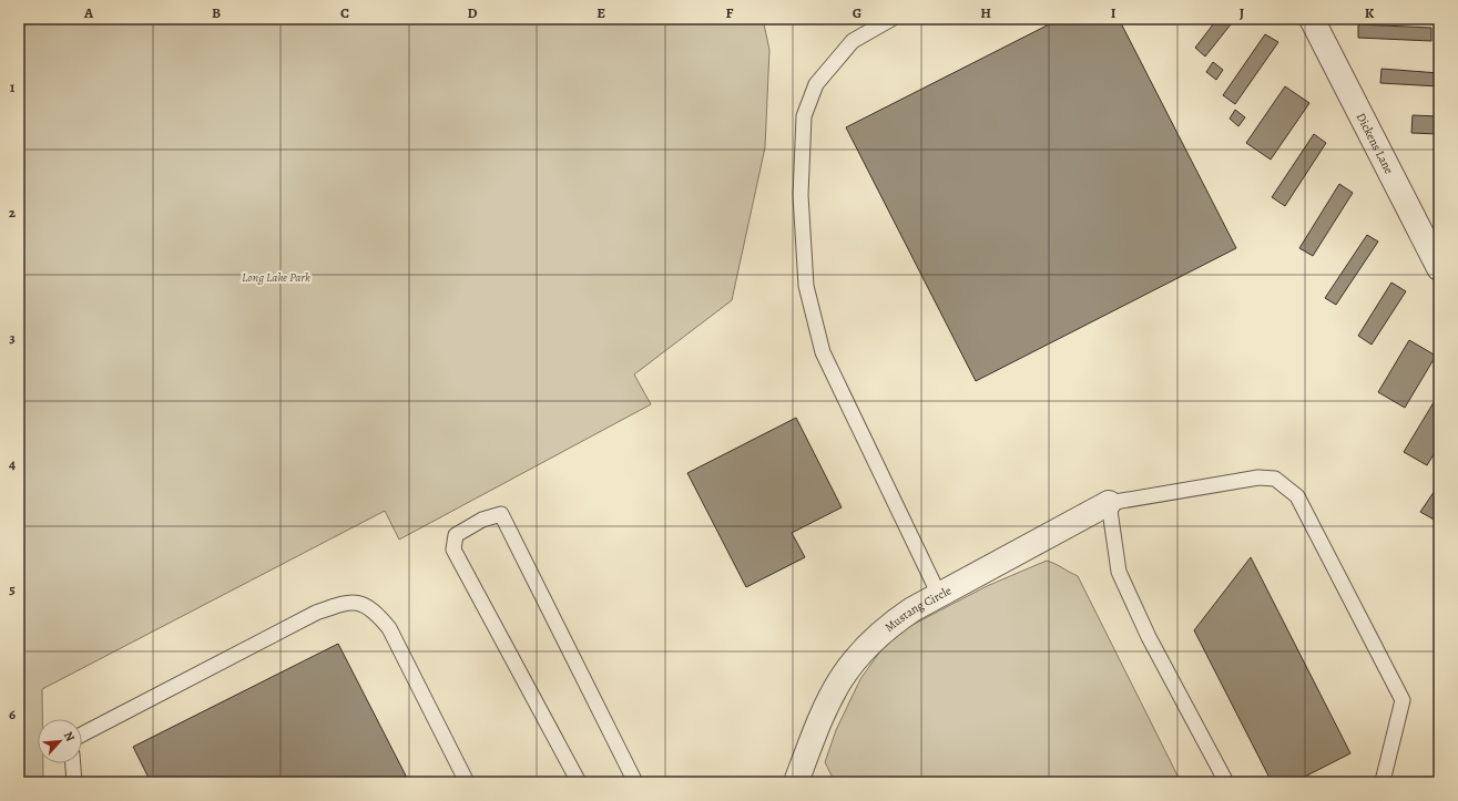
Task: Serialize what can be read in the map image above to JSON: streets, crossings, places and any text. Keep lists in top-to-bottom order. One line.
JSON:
{"streets":{"street":["Dickens Lane","Mustang Circle"]},"parks":["Long Lake Park"],"north":"top right","grid":{"columns":["A","B","C","D","E","F","G","H","I","J","K"],"rows":["1","2","3","4","5","6"]}}
